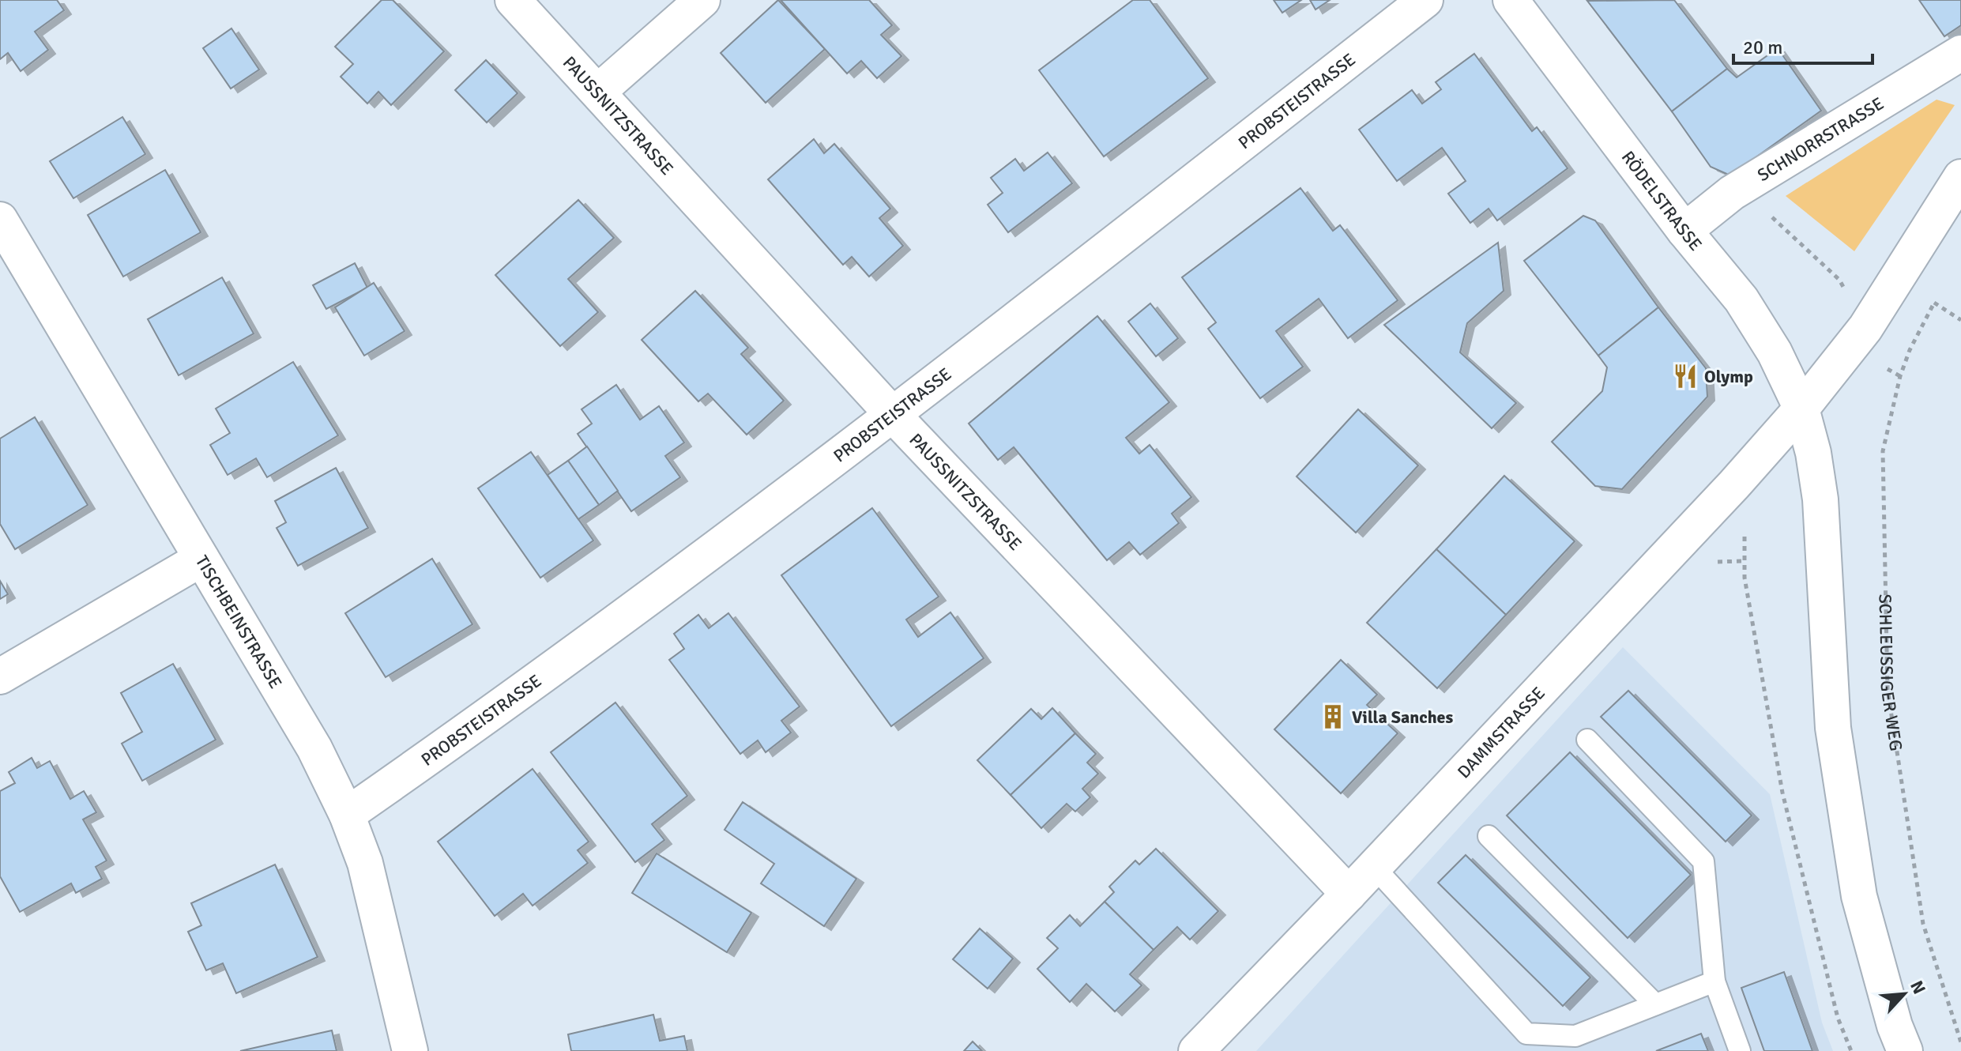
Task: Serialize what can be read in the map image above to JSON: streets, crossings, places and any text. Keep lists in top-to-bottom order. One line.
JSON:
{"streets":{"street":["PROBSTEISTRASSE","PAUSSNITZSTRASSE","SCHNORRSTRASSE","RÖDELSTRASSE","TISCHBEINSTRASSE","DAMMSTRASSE"],"path":["SCHLEUSSIGER WEG"]},"crossings":[["PROBSTEISTRASSE","PAUSSNITZSTRASSE"],["PROBSTEISTRASSE","TISCHBEINSTRASSE"],["PAUSSNITZSTRASSE","DAMMSTRASSE"],["SCHNORRSTRASSE","RÖDELSTRASSE"],["RÖDELSTRASSE","DAMMSTRASSE"]],"places":{"restaurant":["Olymp"],"building":["Villa Sanches"]},"scale_bar":"20 m","north":"top right"}
